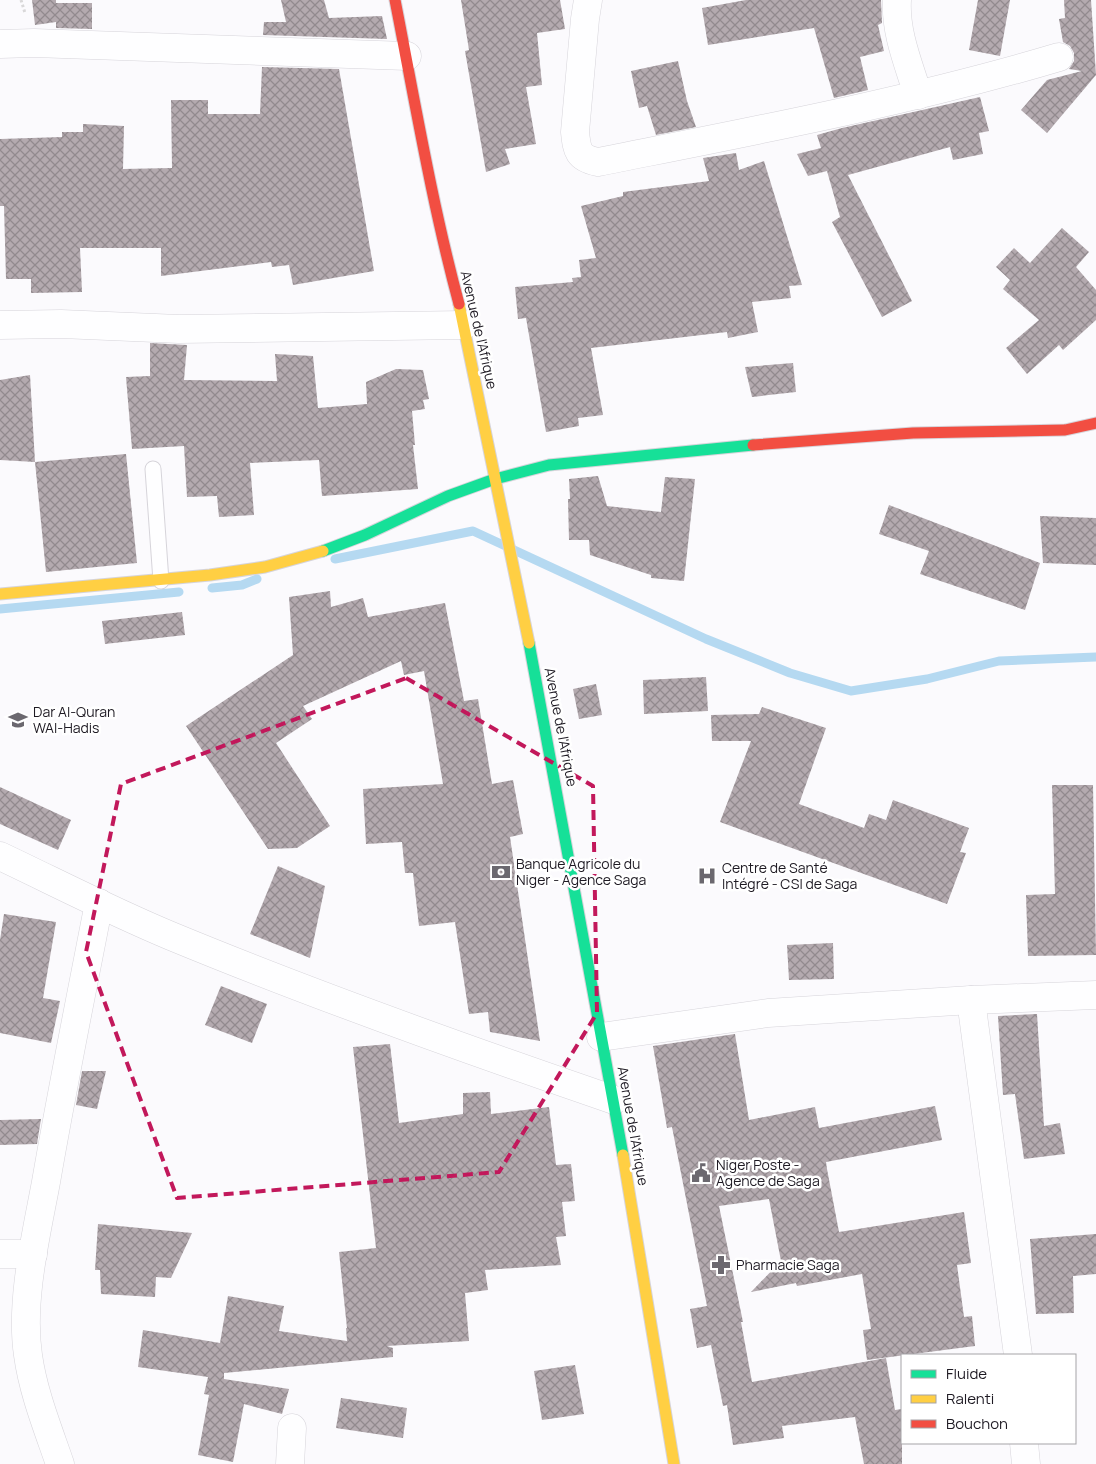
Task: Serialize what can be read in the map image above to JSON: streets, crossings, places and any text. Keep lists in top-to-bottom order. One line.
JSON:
{"streets":{"main road":["Avenue de l'Afrique"]},"places":{"school or university":["Dar Al-Quran WAl-Hadis"],"bank":["Banque Agricole du Niger - Agence Saga"],"hospital":["Centre de Santé Intégré - CSI de Saga"],"public building":["Niger Poste - Agence de Saga"],"pharmacy":["Pharmacie Saga"]},"legend":["Fluide","Ralenti","Bouchon"]}
